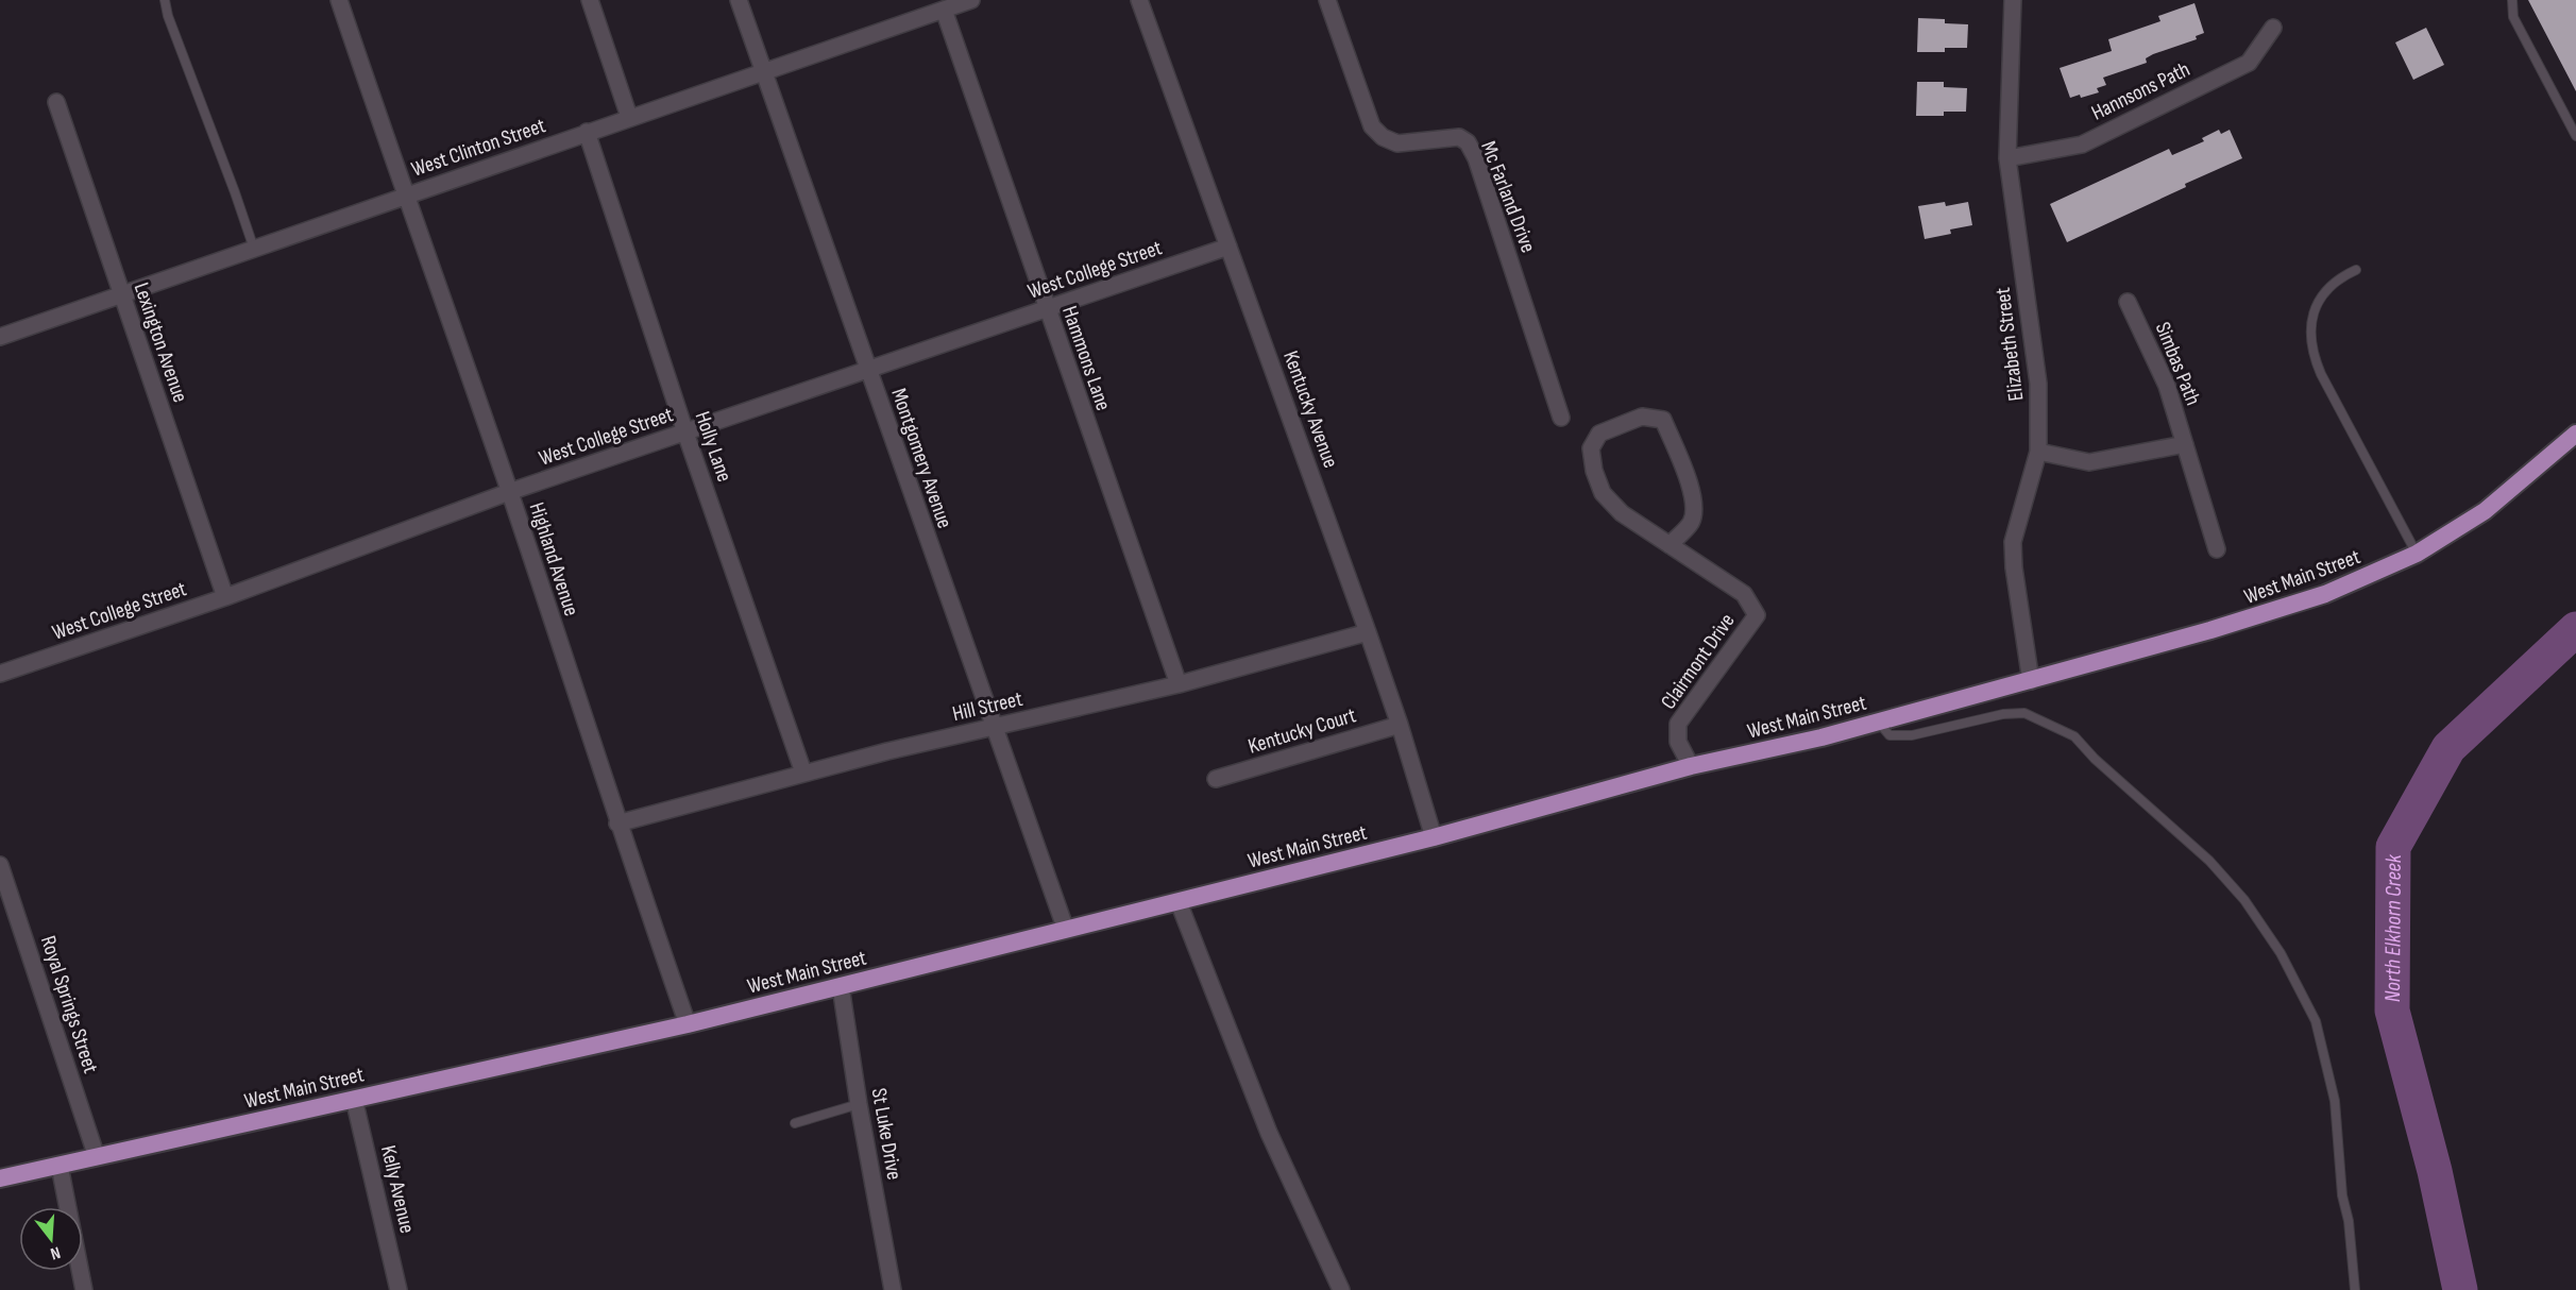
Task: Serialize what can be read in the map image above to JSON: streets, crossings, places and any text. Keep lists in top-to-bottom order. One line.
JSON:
{"streets":{"main road":["West Main Street"],"street":["Hannsons Path","West Clinton Street","Mc Farland Drive","West College Street","Lexington Avenue","Elizabeth Street","Hammons Lane","Simbas Path","Kentucky Avenue","Holly Lane","Montgomery Avenue","Highland Avenue","Clairmont Drive","Hill Street","Kentucky Court","Royal Springs Street","St Luke Drive","Kelly Avenue"]},"crossings":[["Hannsons Path","Elizabeth Street"],["West Clinton Street","Lexington Avenue"],["West Clinton Street","Hammons Lane"],["West Clinton Street","Holly Lane"],["West Clinton Street","Montgomery Avenue"],["West Clinton Street","Highland Avenue"],["West College Street","Lexington Avenue"],["West College Street","Hammons Lane"],["West College Street","Kentucky Avenue"],["West College Street","Holly Lane"],["West College Street","Montgomery Avenue"],["West College Street","Highland Avenue"],["Elizabeth Street","West Main Street"],["Hammons Lane","Hill Street"],["Kentucky Avenue","West Main Street"],["Kentucky Avenue","Hill Street"],["Kentucky Avenue","Kentucky Court"],["Holly Lane","Hill Street"],["Montgomery Avenue","West Main Street"],["Montgomery Avenue","Hill Street"],["Highland Avenue","West Main Street"],["Highland Avenue","Hill Street"],["West Main Street","Clairmont Drive"],["West Main Street","Royal Springs Street"],["West Main Street","St Luke Drive"],["West Main Street","Kelly Avenue"]],"water":["North Elkhorn Creek"],"north":"bottom"}
